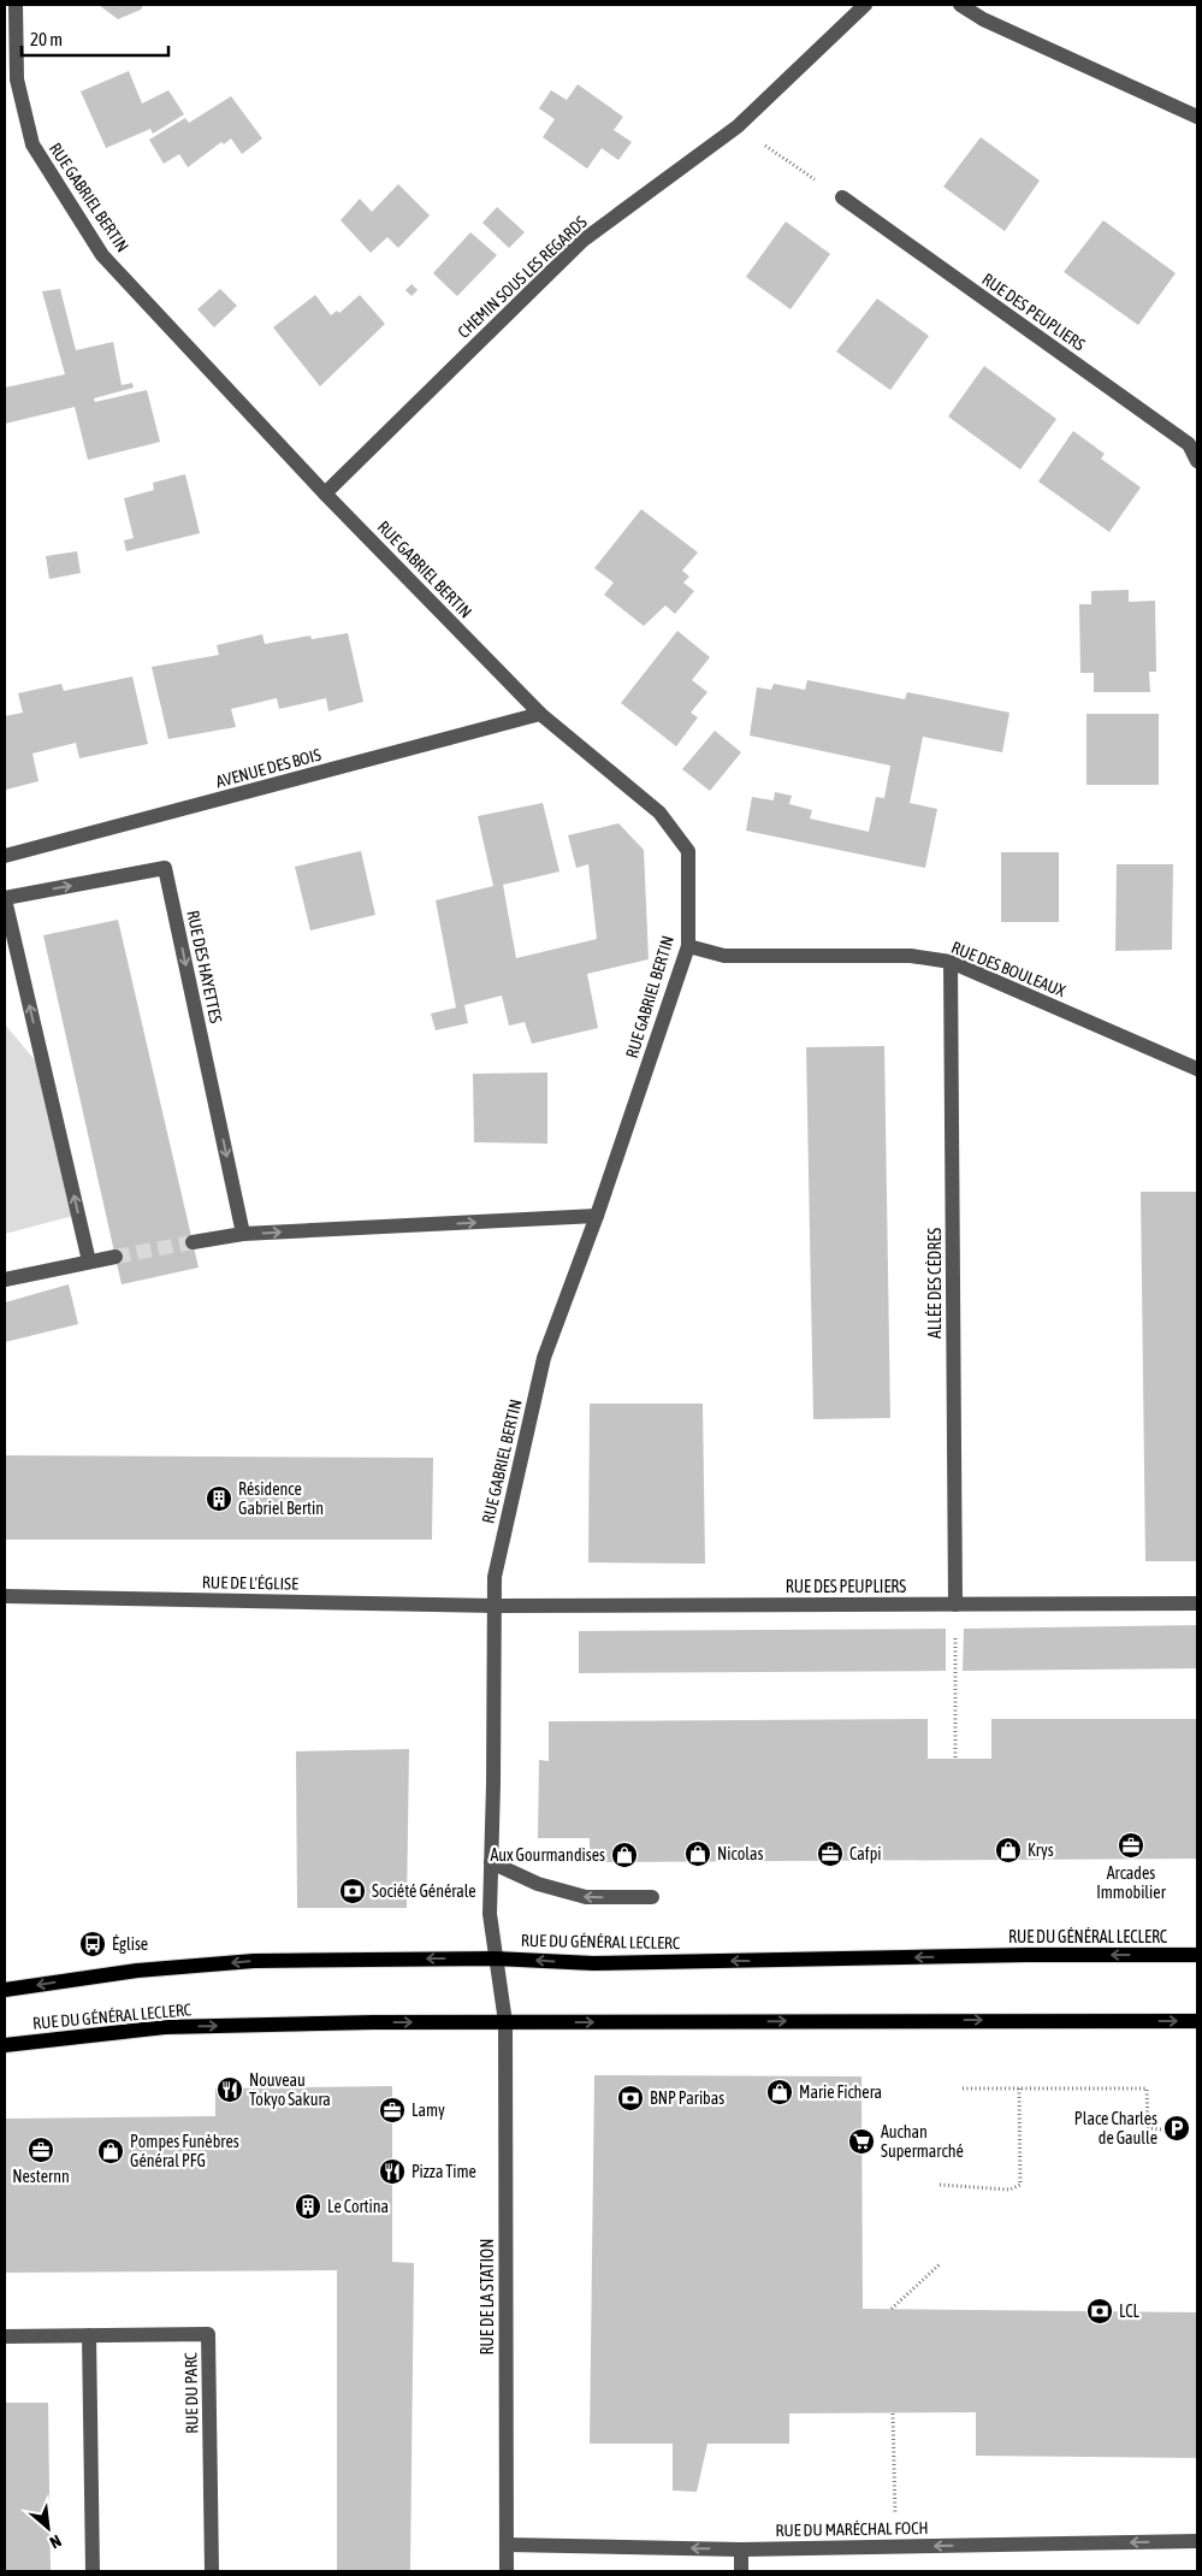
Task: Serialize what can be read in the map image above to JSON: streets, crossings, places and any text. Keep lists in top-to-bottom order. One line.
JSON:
{"streets":{"main road":["RUE DU GÉNÉRAL LECLERC"],"street":["RUE GABRIEL BERTIN","CHEMIN SOUS LES REGARDS","RUE DES PEUPLIERS","AVENUE DES BOIS","RUE DES HAYETTES","RUE DES BOULEAUX","ALLÉE DES CÈDRES","RUE DE L'ÉGLISE","RUE DE LA STATION","RUE DU PARC","RUE DU MARÉCHAL FOCH"]},"crossings":[["RUE GABRIEL BERTIN","CHEMIN SOUS LES REGARDS"],["RUE GABRIEL BERTIN","RUE DES PEUPLIERS"],["RUE GABRIEL BERTIN","AVENUE DES BOIS"],["RUE GABRIEL BERTIN","RUE DES BOULEAUX"],["RUE GABRIEL BERTIN","RUE DE L'ÉGLISE"],["RUE GABRIEL BERTIN","RUE DU GÉNÉRAL LECLERC"],["RUE GABRIEL BERTIN","RUE DE LA STATION"],["RUE DES PEUPLIERS","ALLÉE DES CÈDRES"],["RUE DES PEUPLIERS","RUE DE L'ÉGLISE"],["RUE DES BOULEAUX","ALLÉE DES CÈDRES"],["RUE DU GÉNÉRAL LECLERC","RUE DE LA STATION"],["RUE DE LA STATION","RUE DU MARÉCHAL FOCH"]],"one_way":["RUE DU MARÉCHAL FOCH"],"places":{"building":["Résidence Gabriel Bertin","Le Cortina"],"office":["Arcades Immobilier","Cafpi","Lamy","Nesternn"],"shop":["Krys","Nicolas","Aux Gourmandises","Marie Fichera","Pompes Funèbres Général PFG"],"bank":["Société Générale","BNP Paribas","LCL"],"bus stop":["Église"],"restaurant":["Nouveau Tokyo Sakura","Pizza Time"],"parking":["Place Charles de Gaulle"],"supermarket":["Auchan Supermarché"]},"scale_bar":"20 m","north":"bottom right"}
